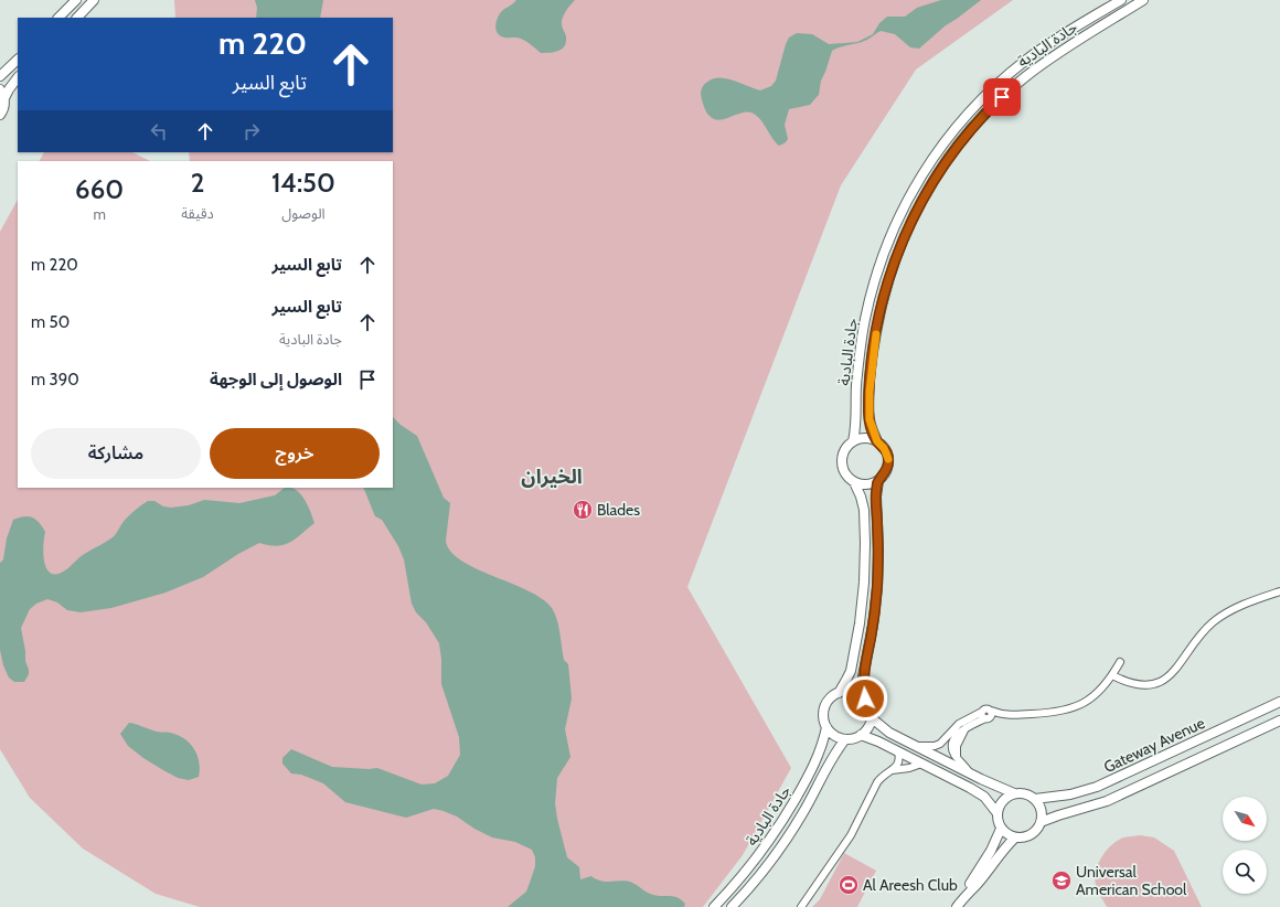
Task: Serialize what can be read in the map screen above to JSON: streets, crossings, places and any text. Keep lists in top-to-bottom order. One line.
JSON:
{"streets":{"street":["جادة البادية","Gateway Avenue"]},"districts":["الخيران"],"places":{"restaurant":["Blades"],"school or university":["Universal American School"],"sports":["Al Areesh Club"]},"north":"bottom right","page":{"turn":["220 m","تابع السير"],"eta":["14:50","الوصول","2","دقيقة","660","m"],"list":[{"name":"تابع السير","value":"220 m"},{"name":"تابع السير","note":"جادة البادية","value":"50 m"},{"name":"الوصول إلى الوجهة","value":"390 m"}],"buttons":["خروج","مشاركة"]}}
